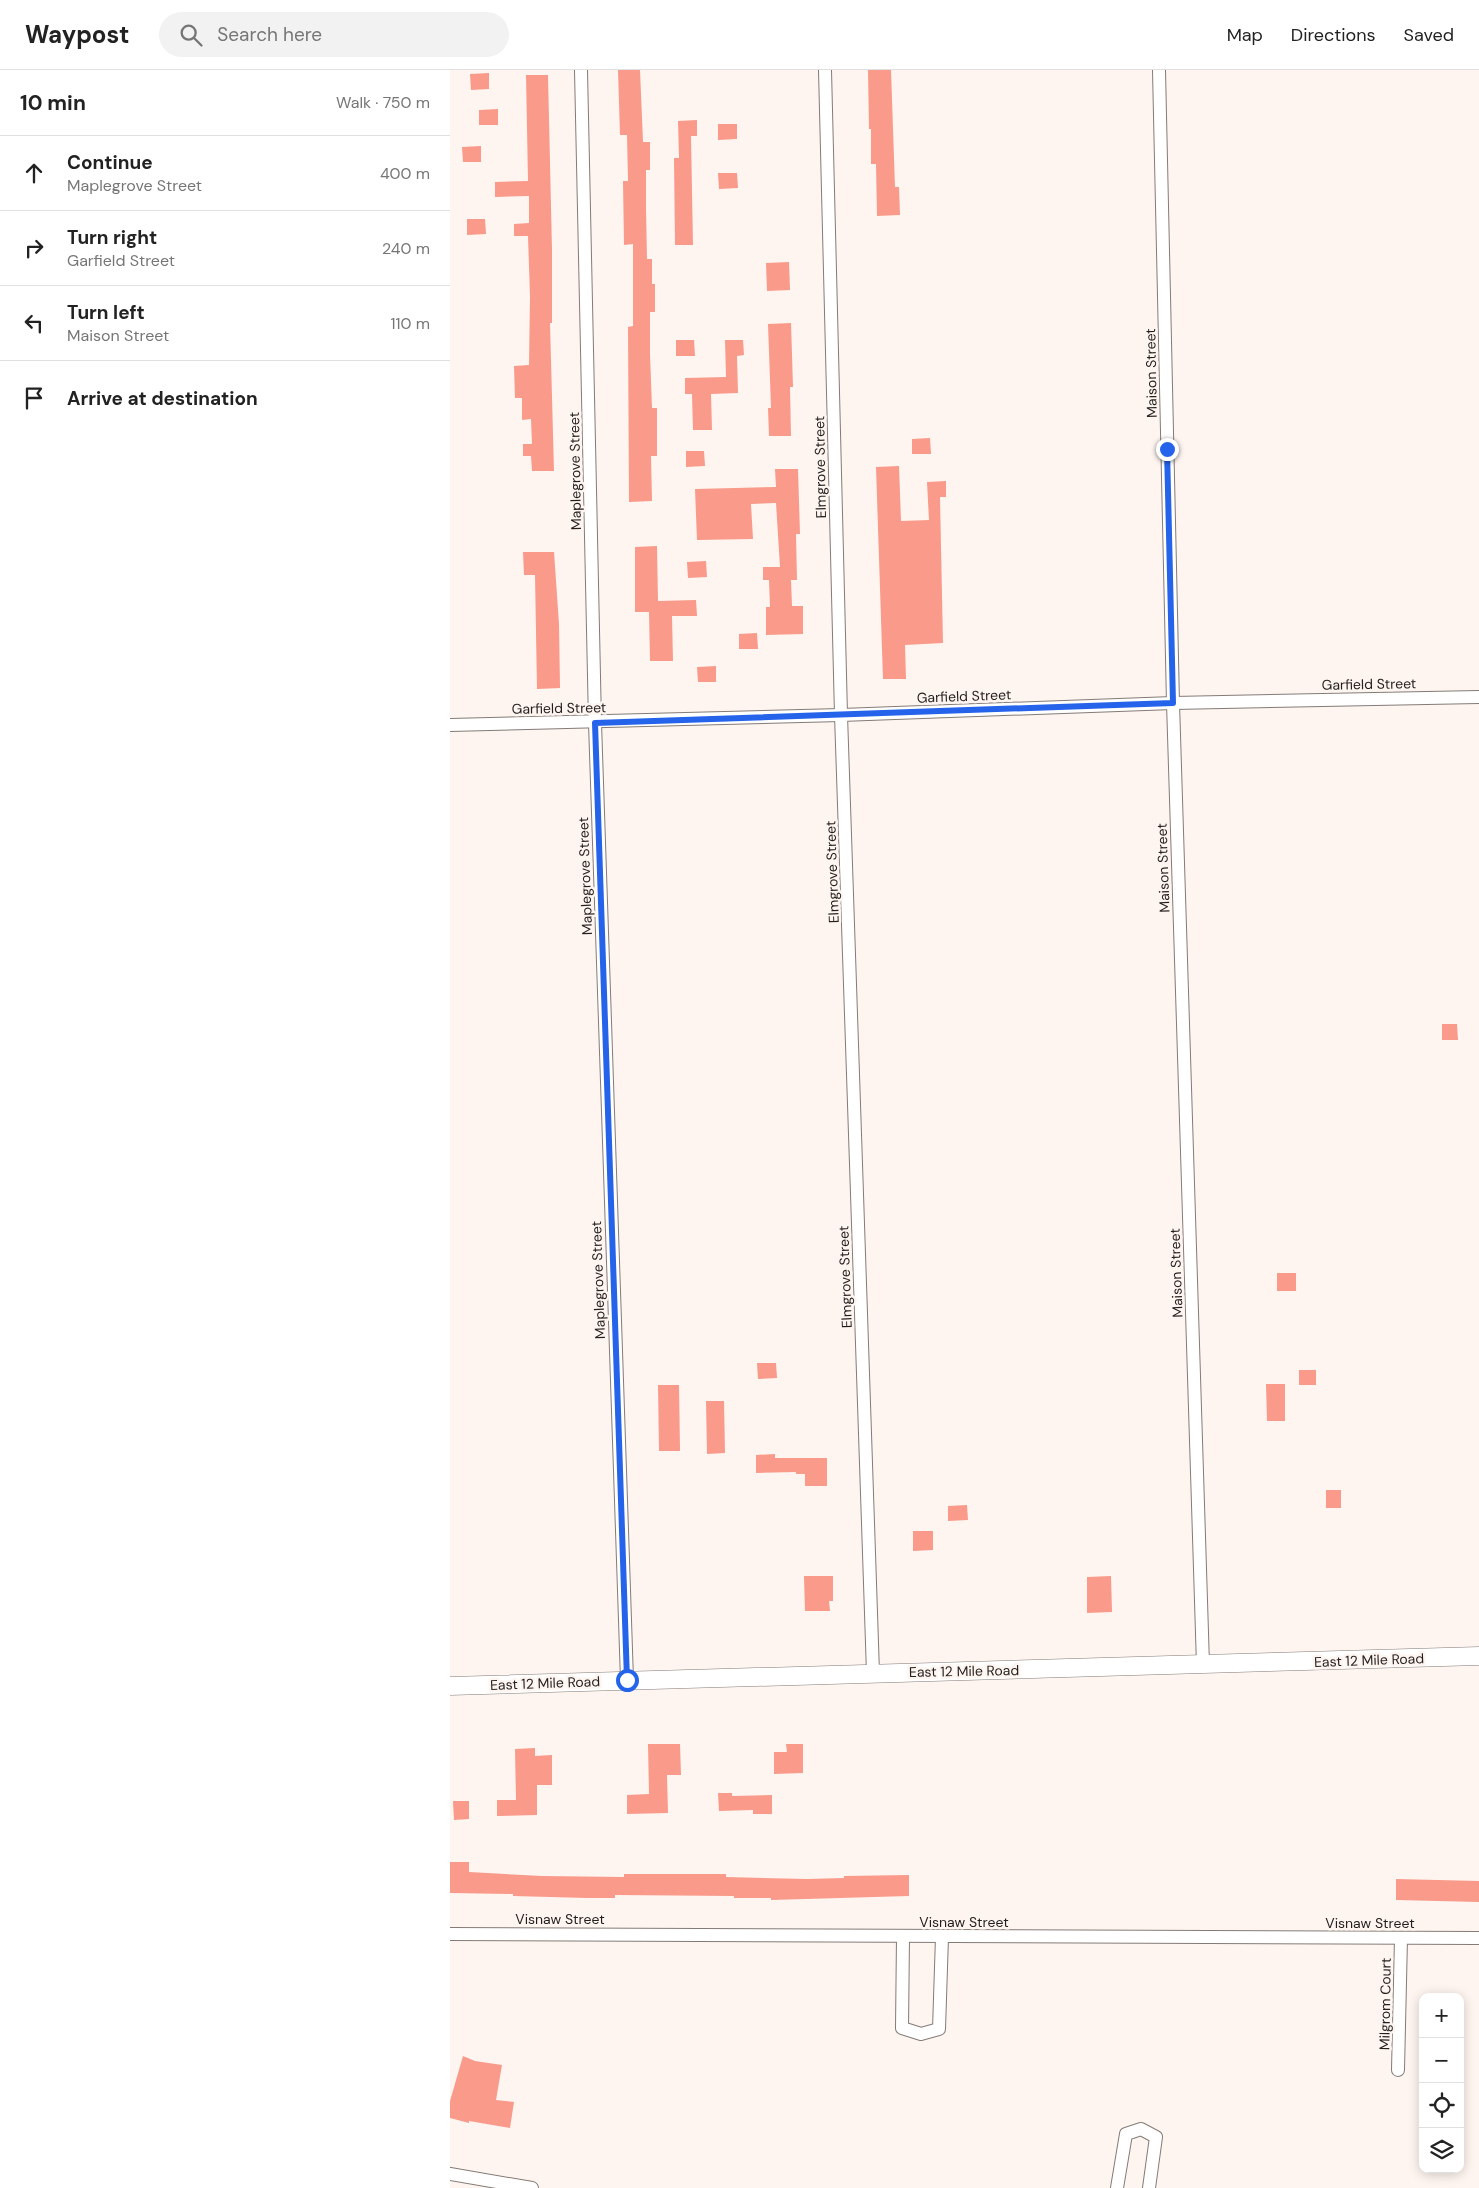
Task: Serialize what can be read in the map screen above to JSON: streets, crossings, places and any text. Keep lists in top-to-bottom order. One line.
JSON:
{"streets":{"main road":["East 12 Mile Road"],"street":["Maison Street","Elmgrove Street","Maplegrove Street","Garfield Street","Visnaw Street","Milgrom Court"]},"crossings":[["Maison Street","Garfield Street"],["Maison Street","East 12 Mile Road"],["Elmgrove Street","Garfield Street"],["Elmgrove Street","East 12 Mile Road"],["Maplegrove Street","Garfield Street"],["Maplegrove Street","East 12 Mile Road"],["Visnaw Street","Milgrom Court"]],"page":{"header":"Waypost","search":"Search here","nav":["Map","Directions","Saved"],"heading":["10 min","Walk · 750 m"],"list":[["Continue","Maplegrove Street","400 m"],["Turn right","Garfield Street","240 m"],["Turn left","Maison Street","110 m"],"Arrive at destination"],"map_buttons":["+","−"]}}
